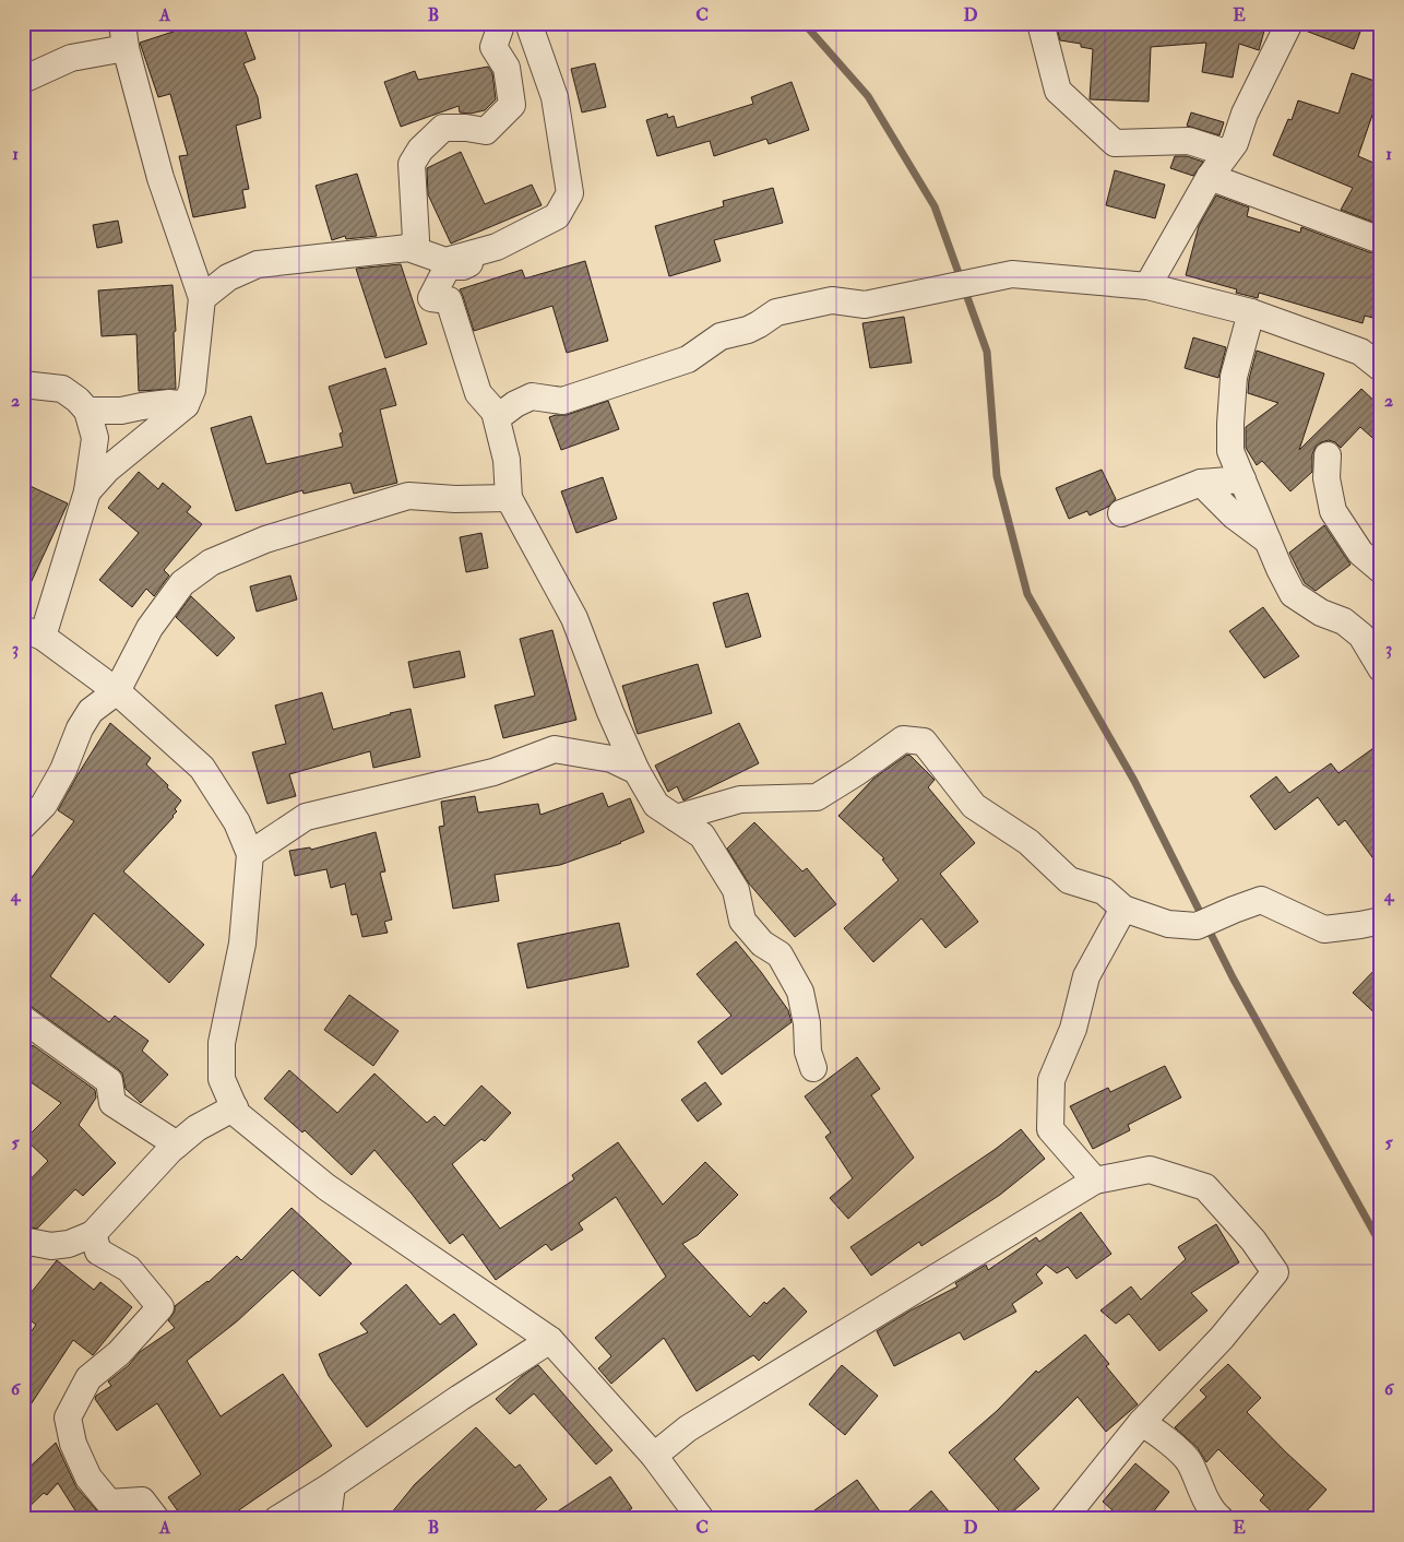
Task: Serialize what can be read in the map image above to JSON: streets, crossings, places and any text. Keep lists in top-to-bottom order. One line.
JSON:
{"grid":{"columns":["A","B","C","D","E"],"rows":["1","2","3","4","5","6"]}}
